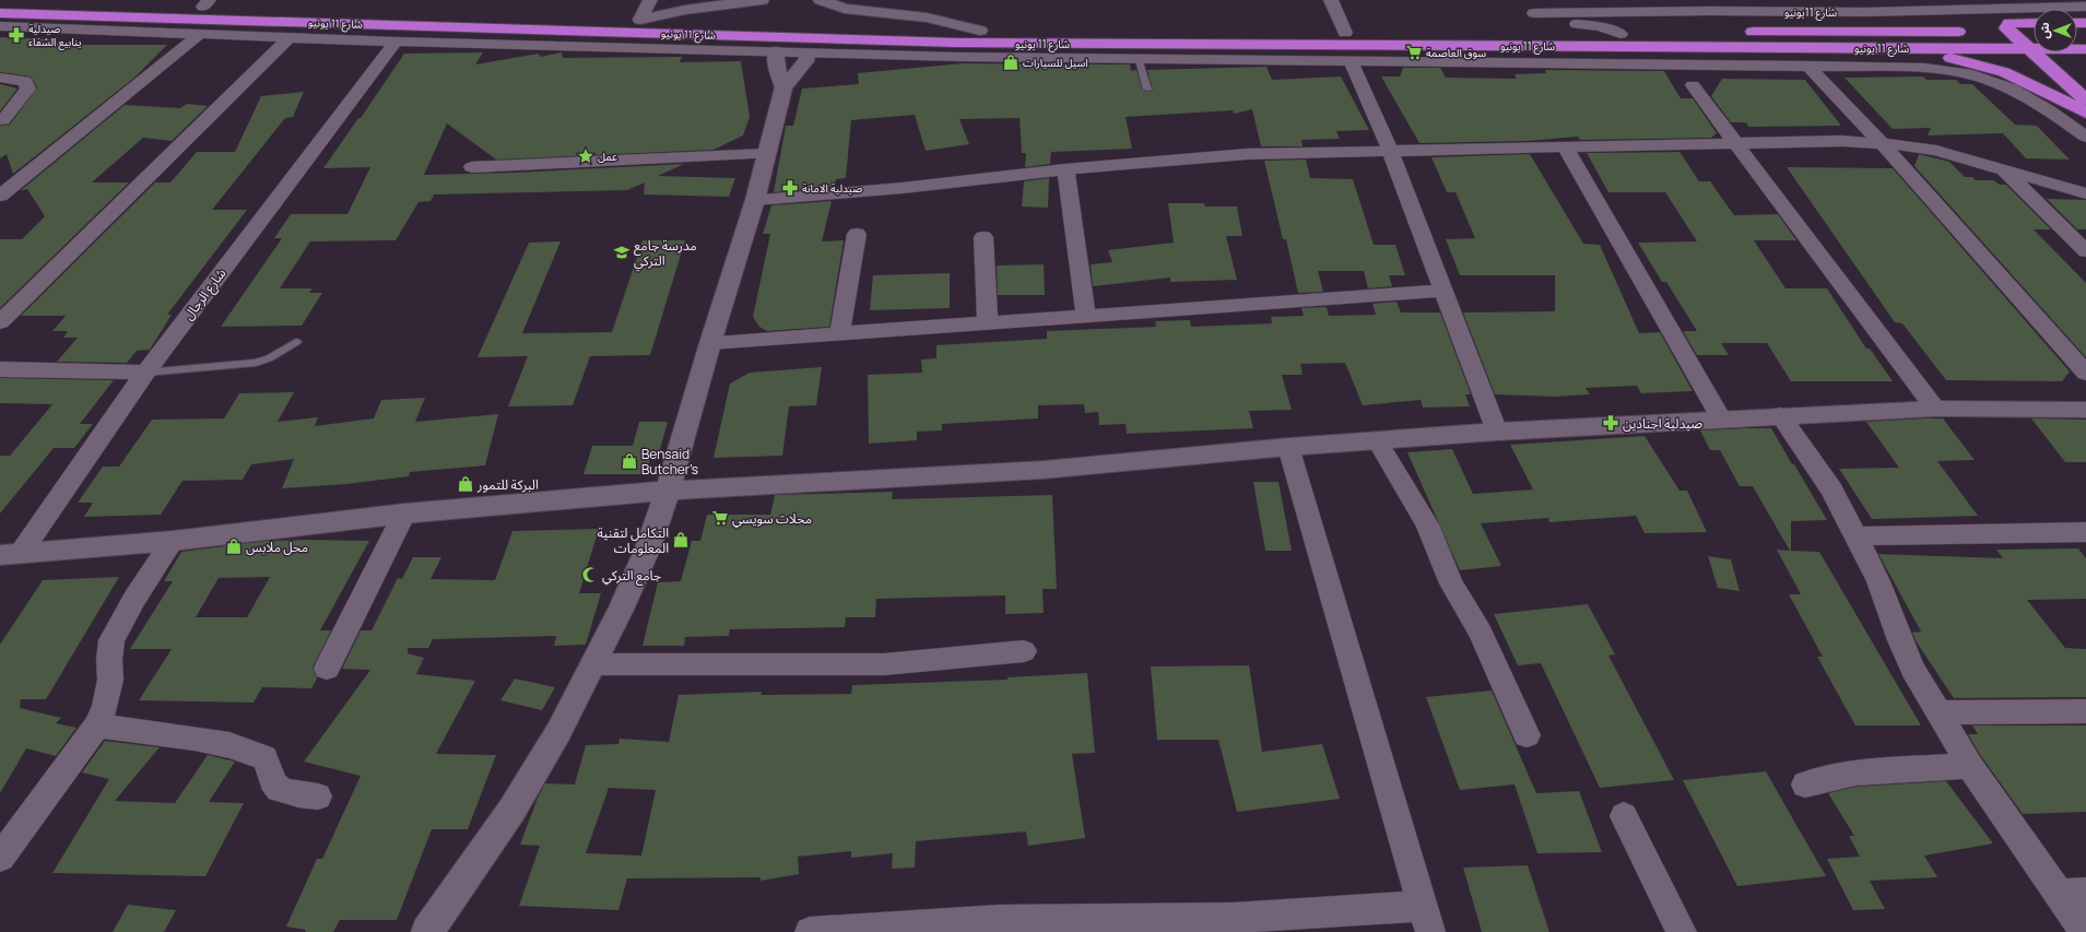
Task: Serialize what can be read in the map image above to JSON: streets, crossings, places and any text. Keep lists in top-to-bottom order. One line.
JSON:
{"streets":{"highway":["شارع 11 يونيو"],"street":["شارع 11يونيو","شارع الرجال"]},"places":{"pharmacy":["صيدلية ينابيع الشفاء","صيدلية الامانة","صيدلية اجنادين"],"supermarket":["سوق العاصمة","محلات سويسي"],"shop":["اسيل للسيارات","Bensaid Butcher's","البركة للتمور","التكامل لتقنية المعلومات","محل ملابس"],"place":["عمل"],"school or university":["مدرسة جامع التركي"],"mosque":["جامع التركي"]},"north":"left"}
